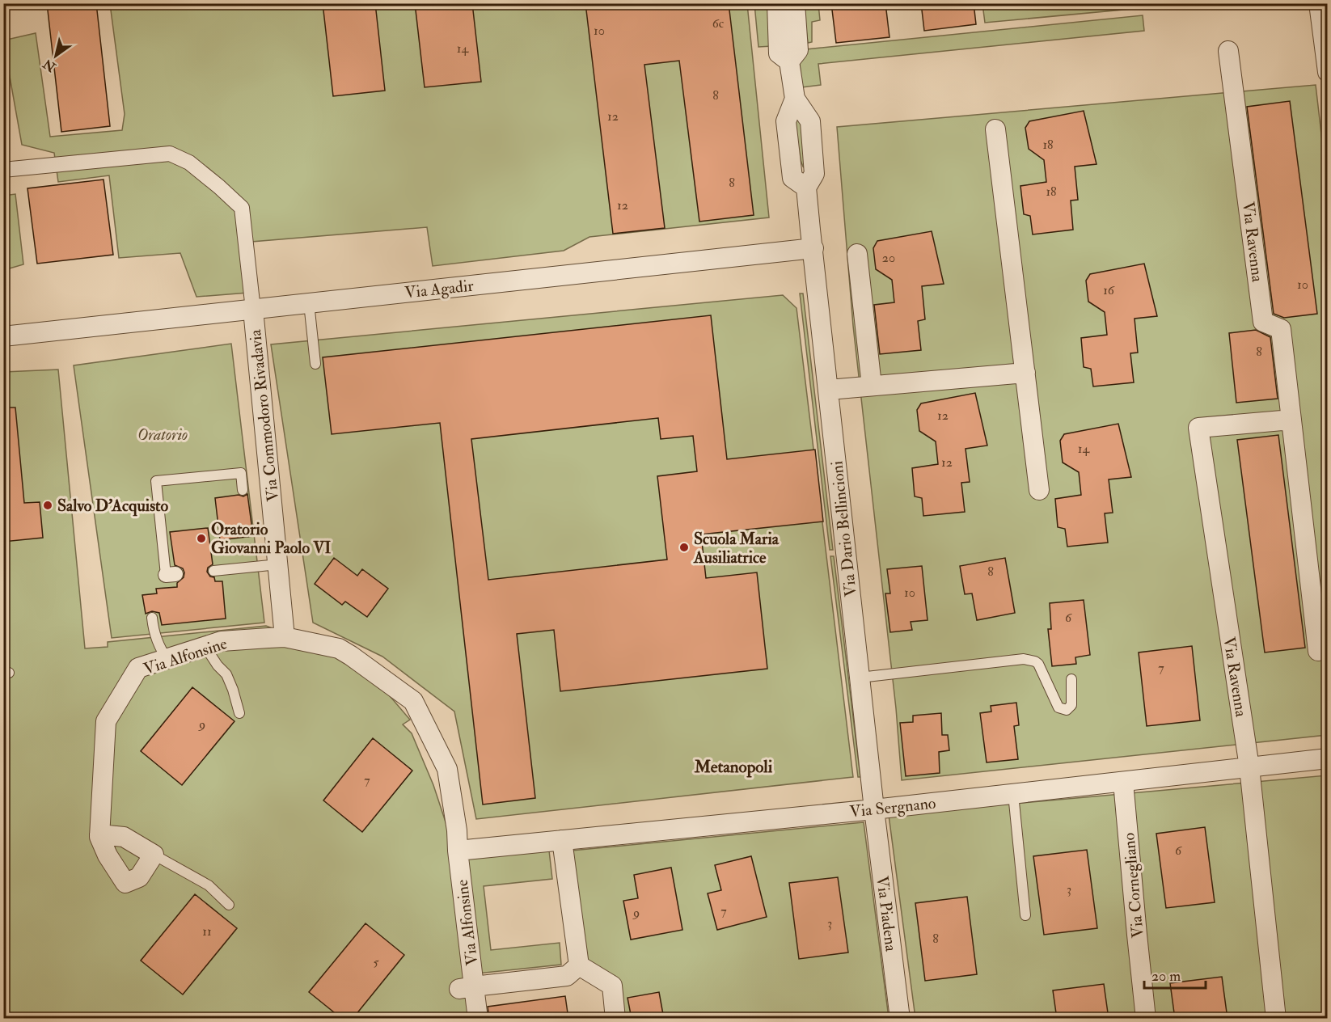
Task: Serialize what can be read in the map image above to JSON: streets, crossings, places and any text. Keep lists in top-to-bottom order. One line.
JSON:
{"streets":{"street":["Via Ravenna","Via Agadir","Via Commodoro Rivadavia","Via Dario Bellincioni","Via Alfonsine","Via Sergnano","Via Cornegliano","Via Piadena"]},"crossings":[["Via Ravenna","Via Sergnano"],["Via Agadir","Via Commodoro Rivadavia"],["Via Agadir","Via Dario Bellincioni"],["Via Commodoro Rivadavia","Via Alfonsine"],["Via Dario Bellincioni","Via Sergnano"],["Via Dario Bellincioni","Via Piadena"],["Via Alfonsine","Via Sergnano"],["Via Sergnano","Via Cornegliano"],["Via Sergnano","Via Piadena"]],"districts":["Metanopoli"],"parks":["Oratorio"],"places":["Salvo D'Acquisto","Oratorio Giovanni Paolo VI","Scuola Maria Ausiliatrice"],"house_numbers":["6c","10","14","8","12","18","8","18","12","20","10","16","8","12","14","12","8","10","6","7","9","7","6","3","7","9","3","11","8","5"],"scale_bar":"20 m","north":"bottom left"}
